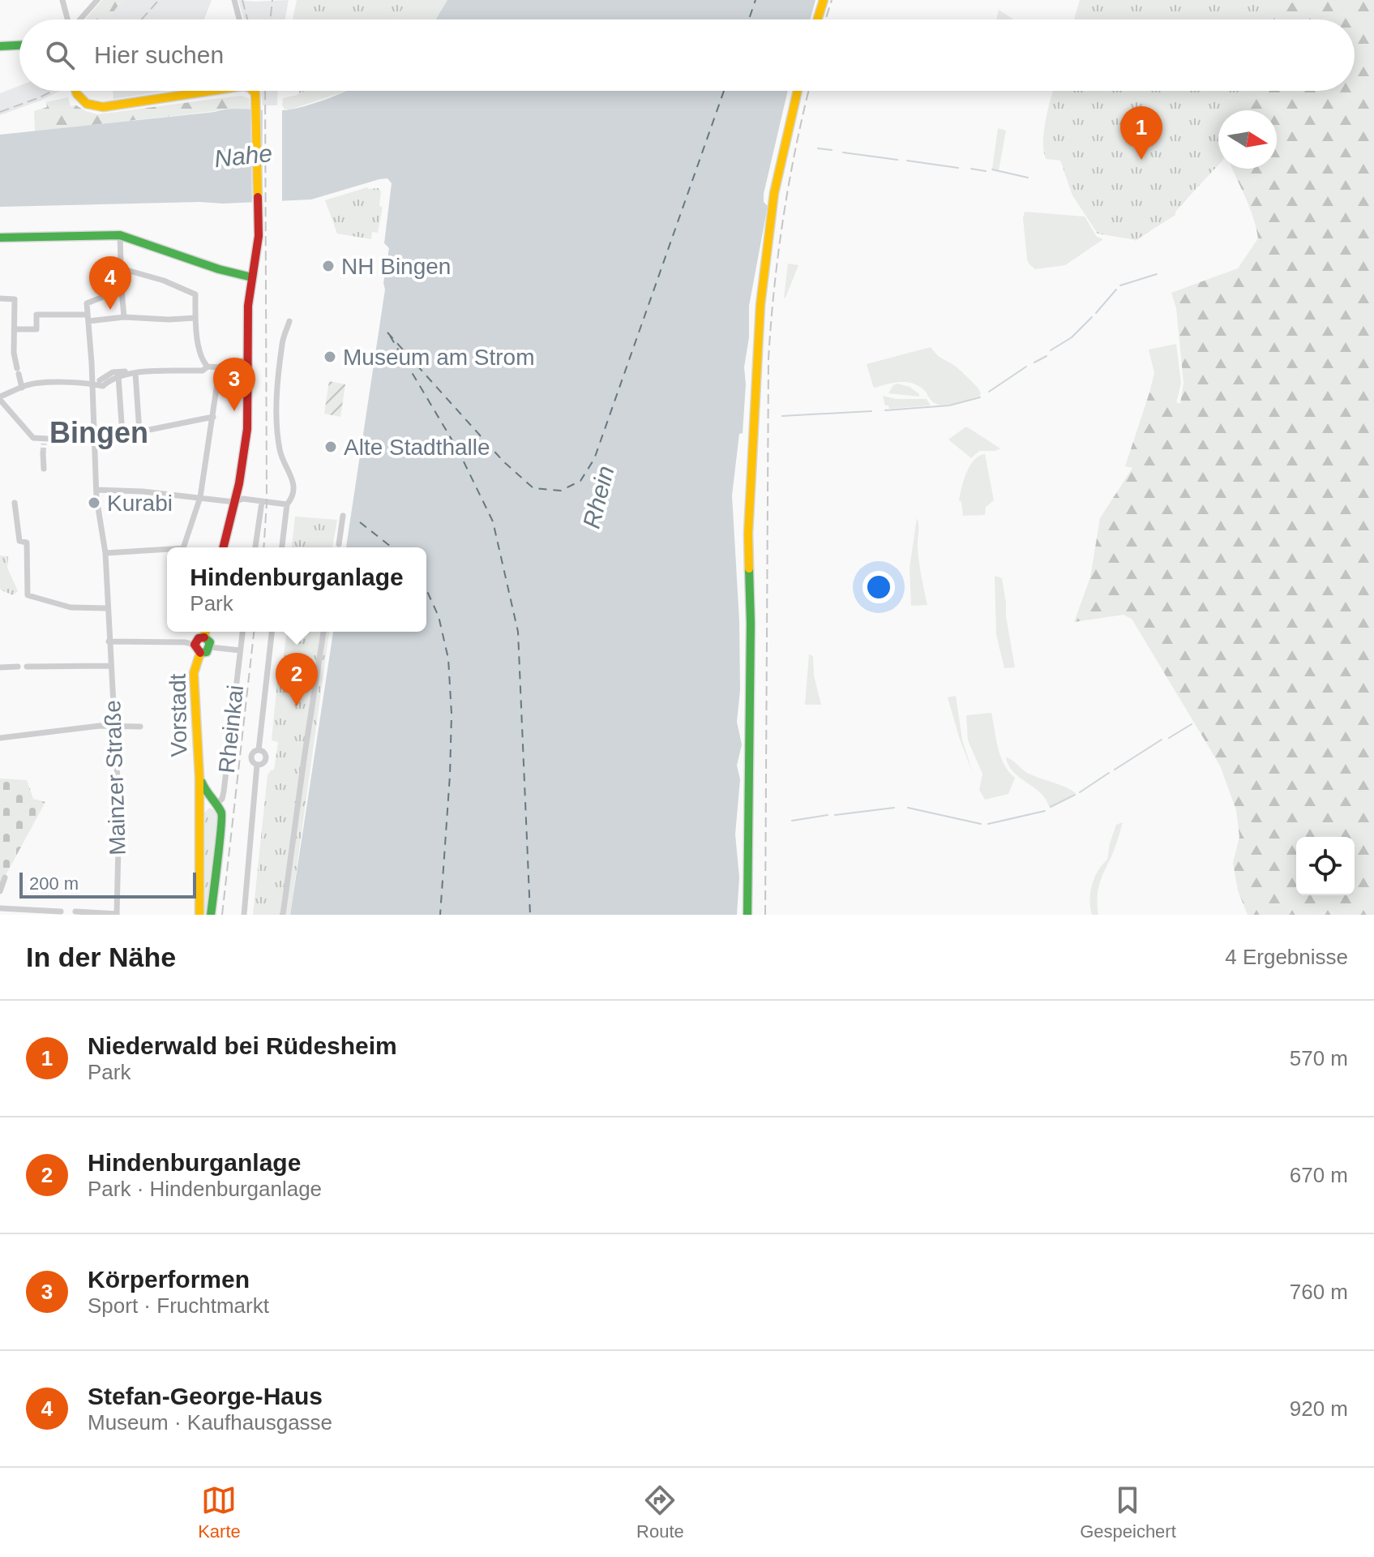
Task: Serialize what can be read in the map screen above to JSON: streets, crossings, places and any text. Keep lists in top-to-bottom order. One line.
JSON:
{"streets":{"main road":["Vorstadt"],"street":["Rheinkai","Mainzer Straße"]},"crossings":[["Vorstadt","Rheinkai"]],"districts":["Bingen"],"water":["Nahe","Rhein"],"places":["NH Bingen","Museum am Strom","Alte Stadthalle","Kurabi"],"scale_bar":"200 m","north":"right","page":{"search":"Hier suchen","pins":["1","4","3","2"],"popup":["Hindenburganlage","Park"],"scale":"200 m","heading":["In der Nähe","4 Ergebnisse"],"list":[{"mark":"1","name":"Niederwald bei Rüdesheim","note":"Park","value":"570 m"},{"mark":"2","name":"Hindenburganlage","note":"Park · Hindenburganlage","value":"670 m"},{"mark":"3","name":"Körperformen","note":"Sport · Fruchtmarkt","value":"760 m"},{"mark":"4","name":"Stefan-George-Haus","note":"Museum · Kaufhausgasse","value":"920 m"}],"nav":["Karte","Route","Gespeichert"]}}
